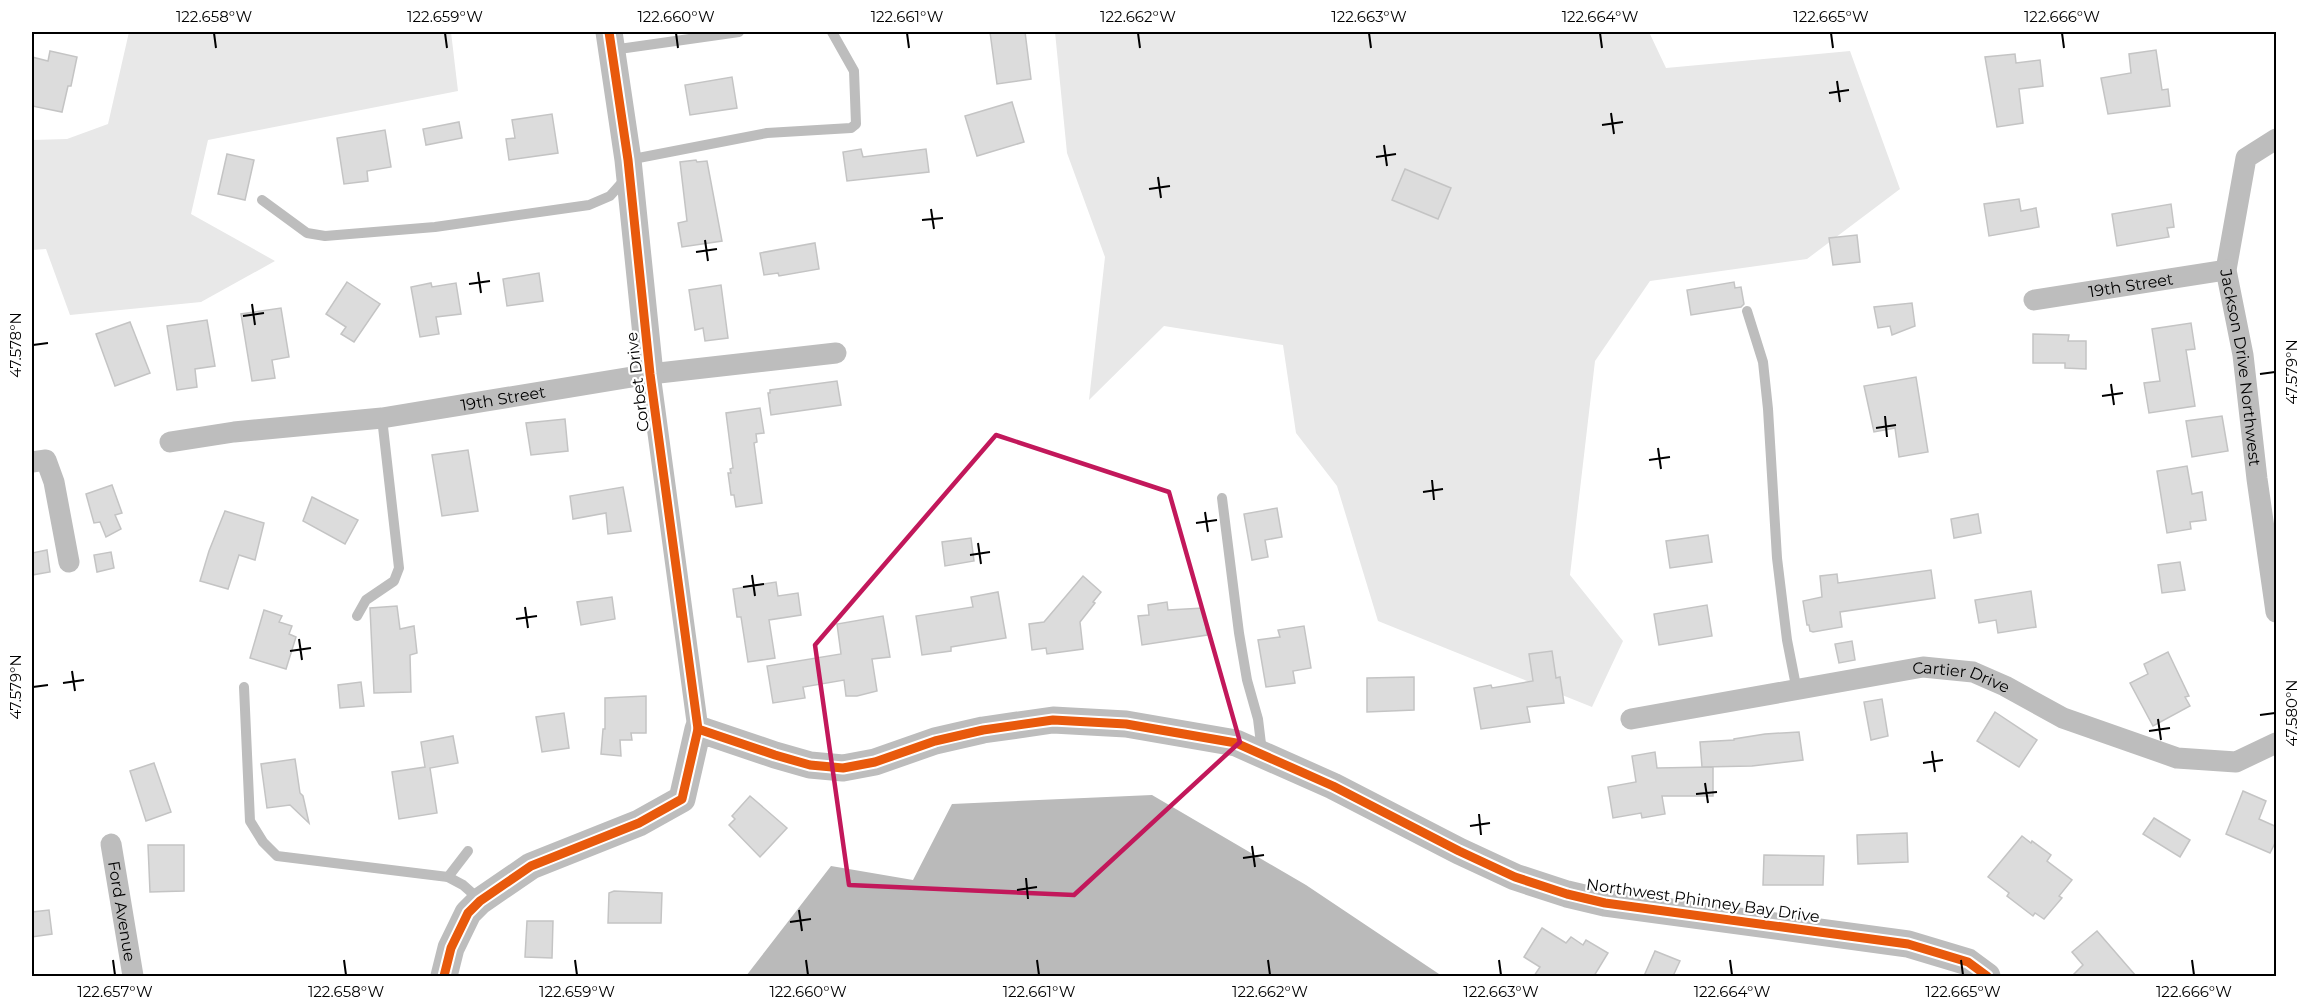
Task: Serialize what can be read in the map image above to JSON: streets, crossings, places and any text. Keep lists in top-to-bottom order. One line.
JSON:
{"streets":{"street":["19th Street","Jackson Drive Northwest","Corbet Drive","Cartier Drive","Northwest Phinney Bay Drive","Ford Avenue"]},"crossings":[["19th Street","Jackson Drive Northwest"],["19th Street","Corbet Drive"],["Corbet Drive","Northwest Phinney Bay Drive"]],"coordinates":["122.658°W","122.659°W","122.660°W","122.661°W","122.662°W","122.663°W","122.664°W","122.665°W","122.666°W","47.578°N","47.579°N","47.580°N","122.657°W"]}
